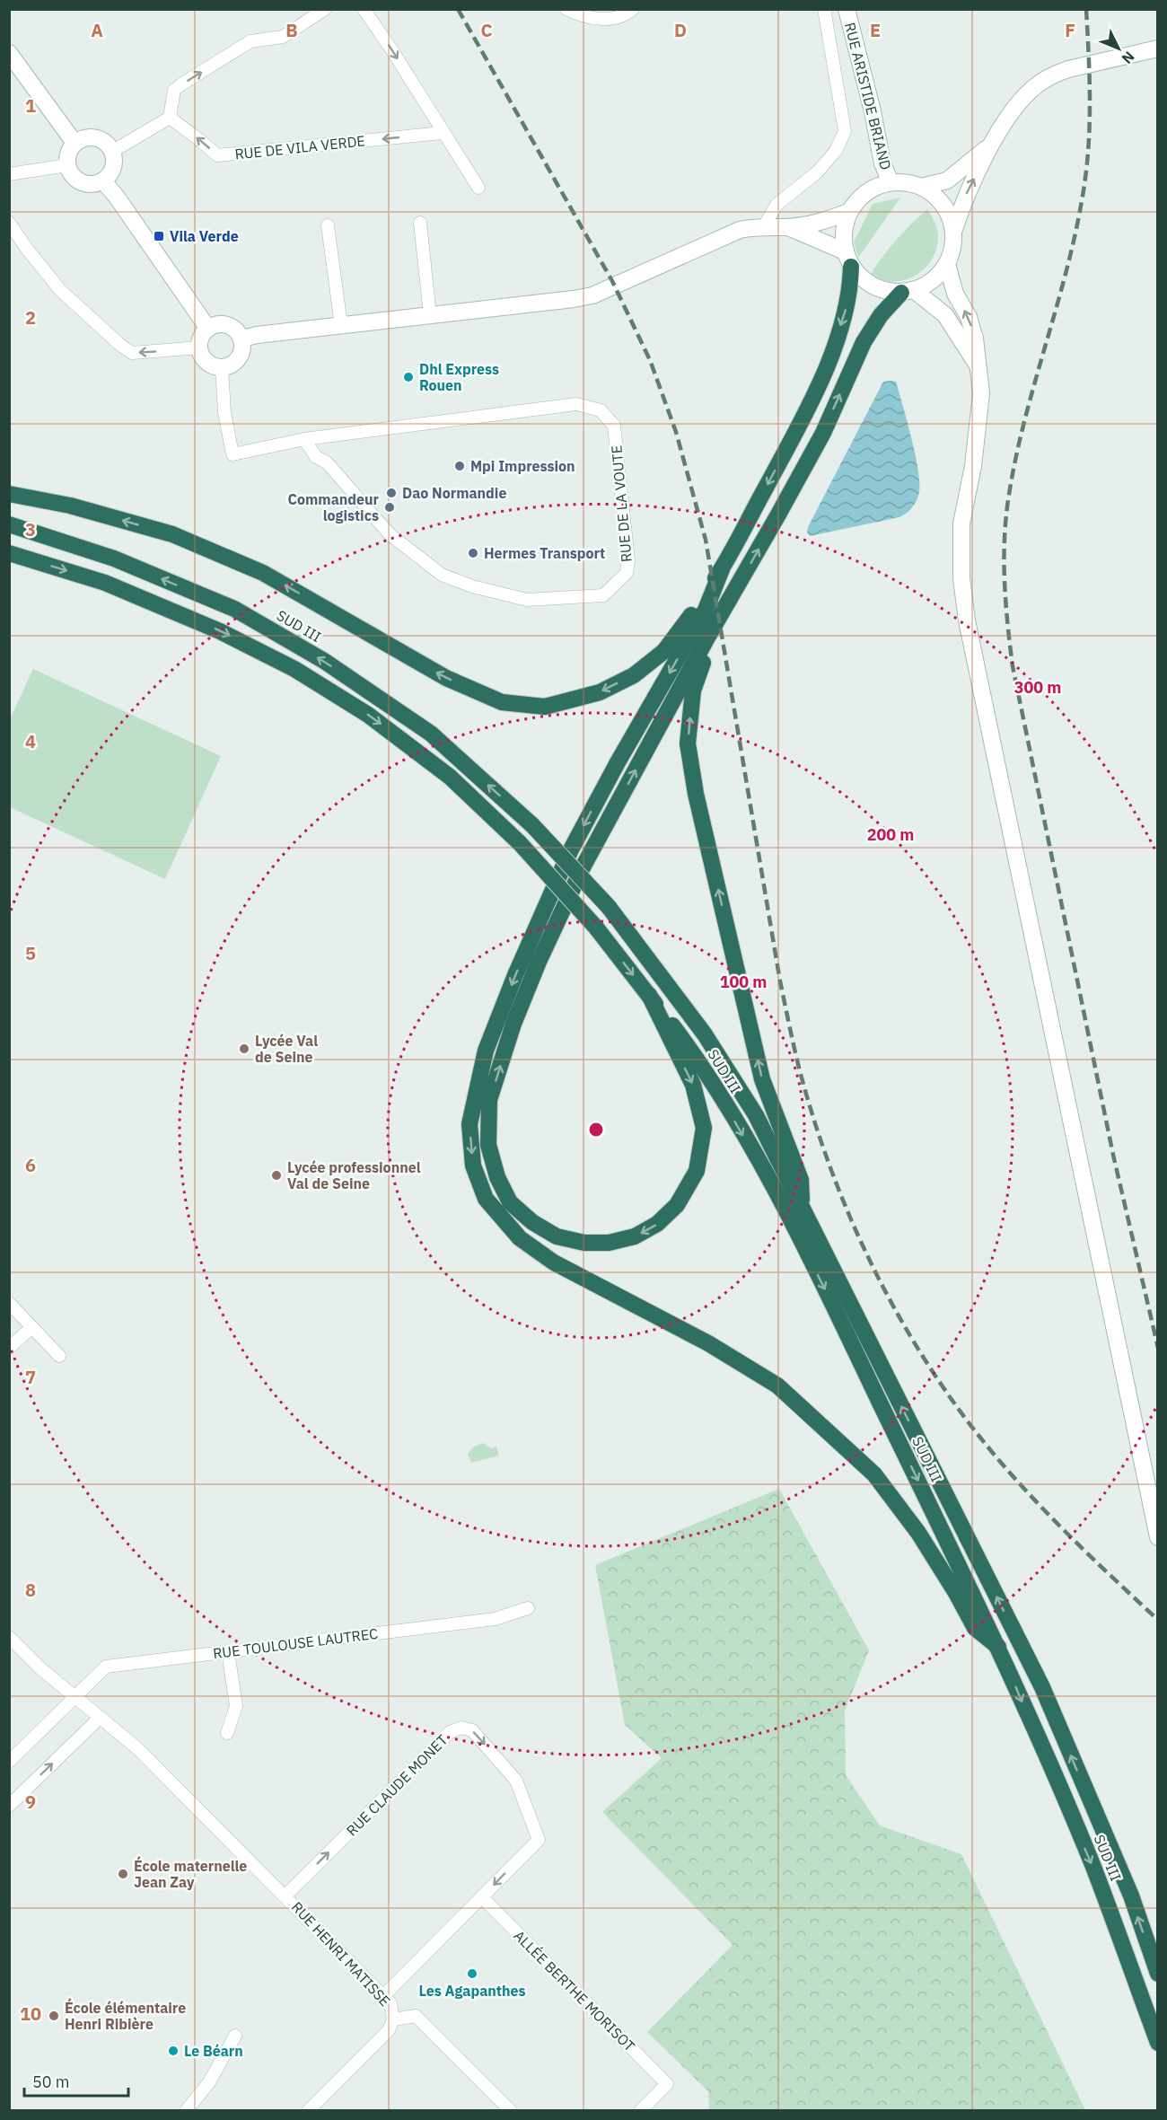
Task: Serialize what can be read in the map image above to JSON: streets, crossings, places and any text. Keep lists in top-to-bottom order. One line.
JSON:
{"streets":{"highway":["SUD III"],"street":["RUE ARISTIDE BRIAND","RUE DE VILA VERDE","RUE DE LA VOUTE","RUE TOULOUSE LAUTREC","RUE CLAUDE MONET","RUE HENRI MATISSE","ALLÉE BERTHE MORISOT"]},"crossings":[["RUE CLAUDE MONET","RUE HENRI MATISSE"],["RUE CLAUDE MONET","ALLÉE BERTHE MORISOT"]],"one_way":["RUE DE VILA VERDE"],"places":{"transit":["Vila Verde"],"other":["Dhl Express Rouen","Mpi Impression","Dao Normandie","Commandeur logistics","Hermes Transport","Lycée Val de Seine","Lycée professionnel Val de Seine","École maternelle Jean Zay","Les Agapanthes","École élémentaire Henri Ribière","Le Béarn"]},"scale_bar":"50 m","north":"bottom right","grid":{"columns":["A","B","C","D","E","F"],"rows":["1","2","3","4","5","6","7","8","9","10"]},"rings":["300 m","200 m","100 m"]}
